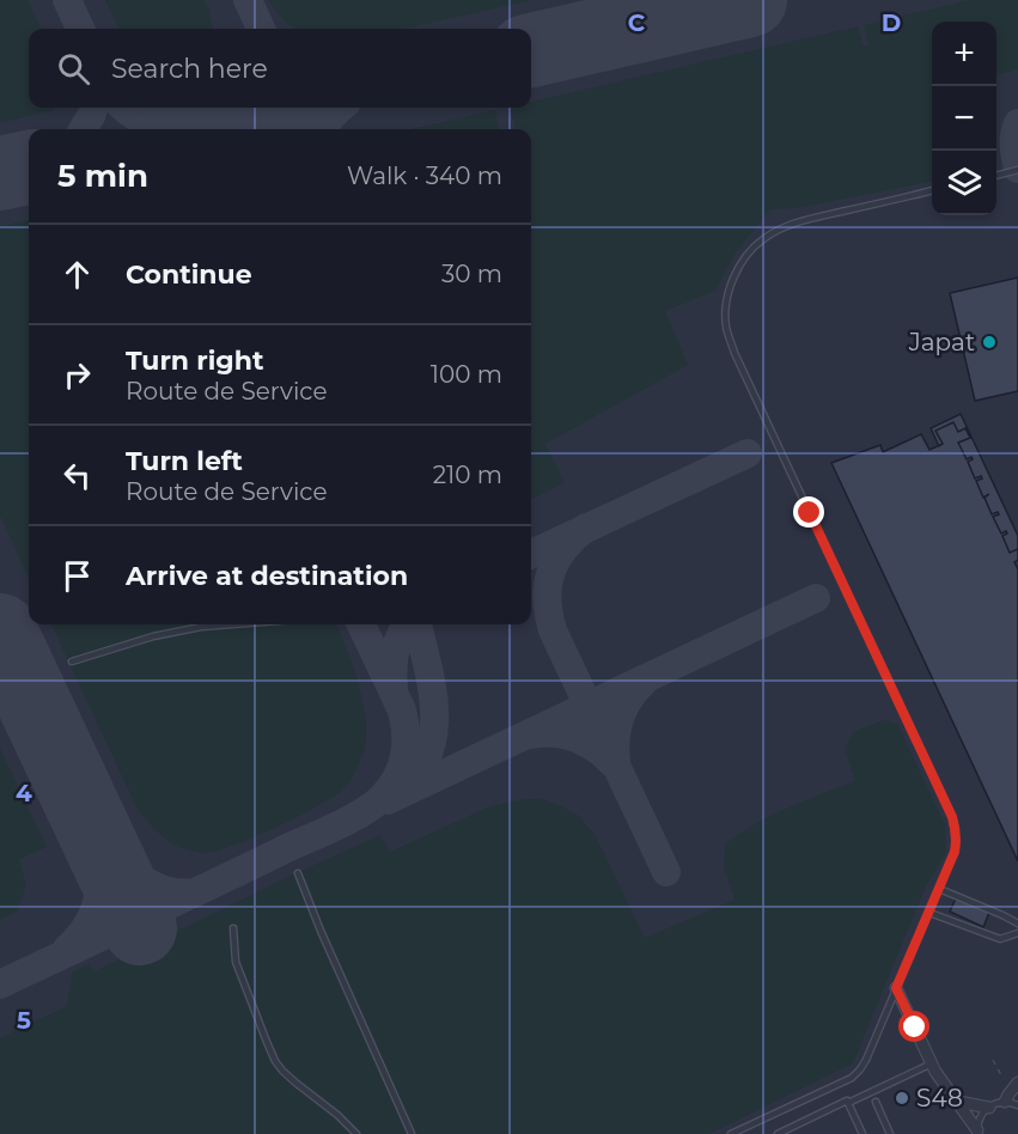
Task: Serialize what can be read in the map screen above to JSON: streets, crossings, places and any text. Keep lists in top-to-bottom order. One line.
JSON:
{"places":["Japat","S48"],"page":{"map_buttons":["+","−"],"search":"Search here","heading":["5 min","Walk · 340 m"],"list":[["Continue","30 m"],["Turn right","Route de Service","100 m"],["Turn left","Route de Service","210 m"],"Arrive at destination"]},"grid":{"columns":["C","D"],"rows":["4","5"]}}
